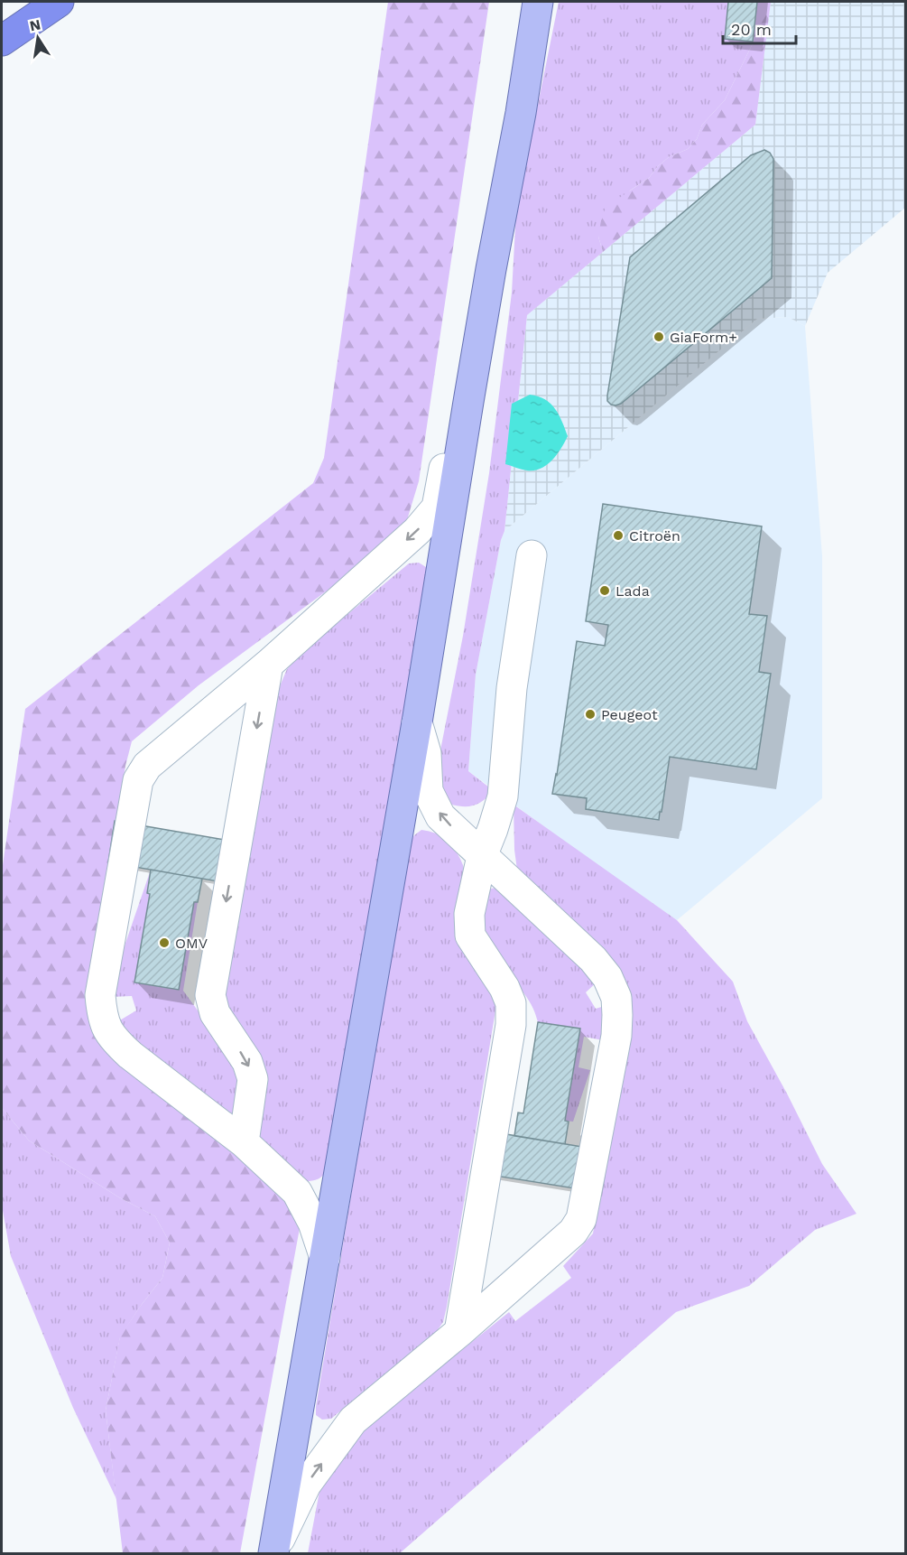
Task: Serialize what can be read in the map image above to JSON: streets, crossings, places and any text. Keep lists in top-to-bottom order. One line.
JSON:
{"places":["GiaForm+","Citroën","Lada","Peugeot","OMV"],"scale_bar":"20 m","north":"top"}
